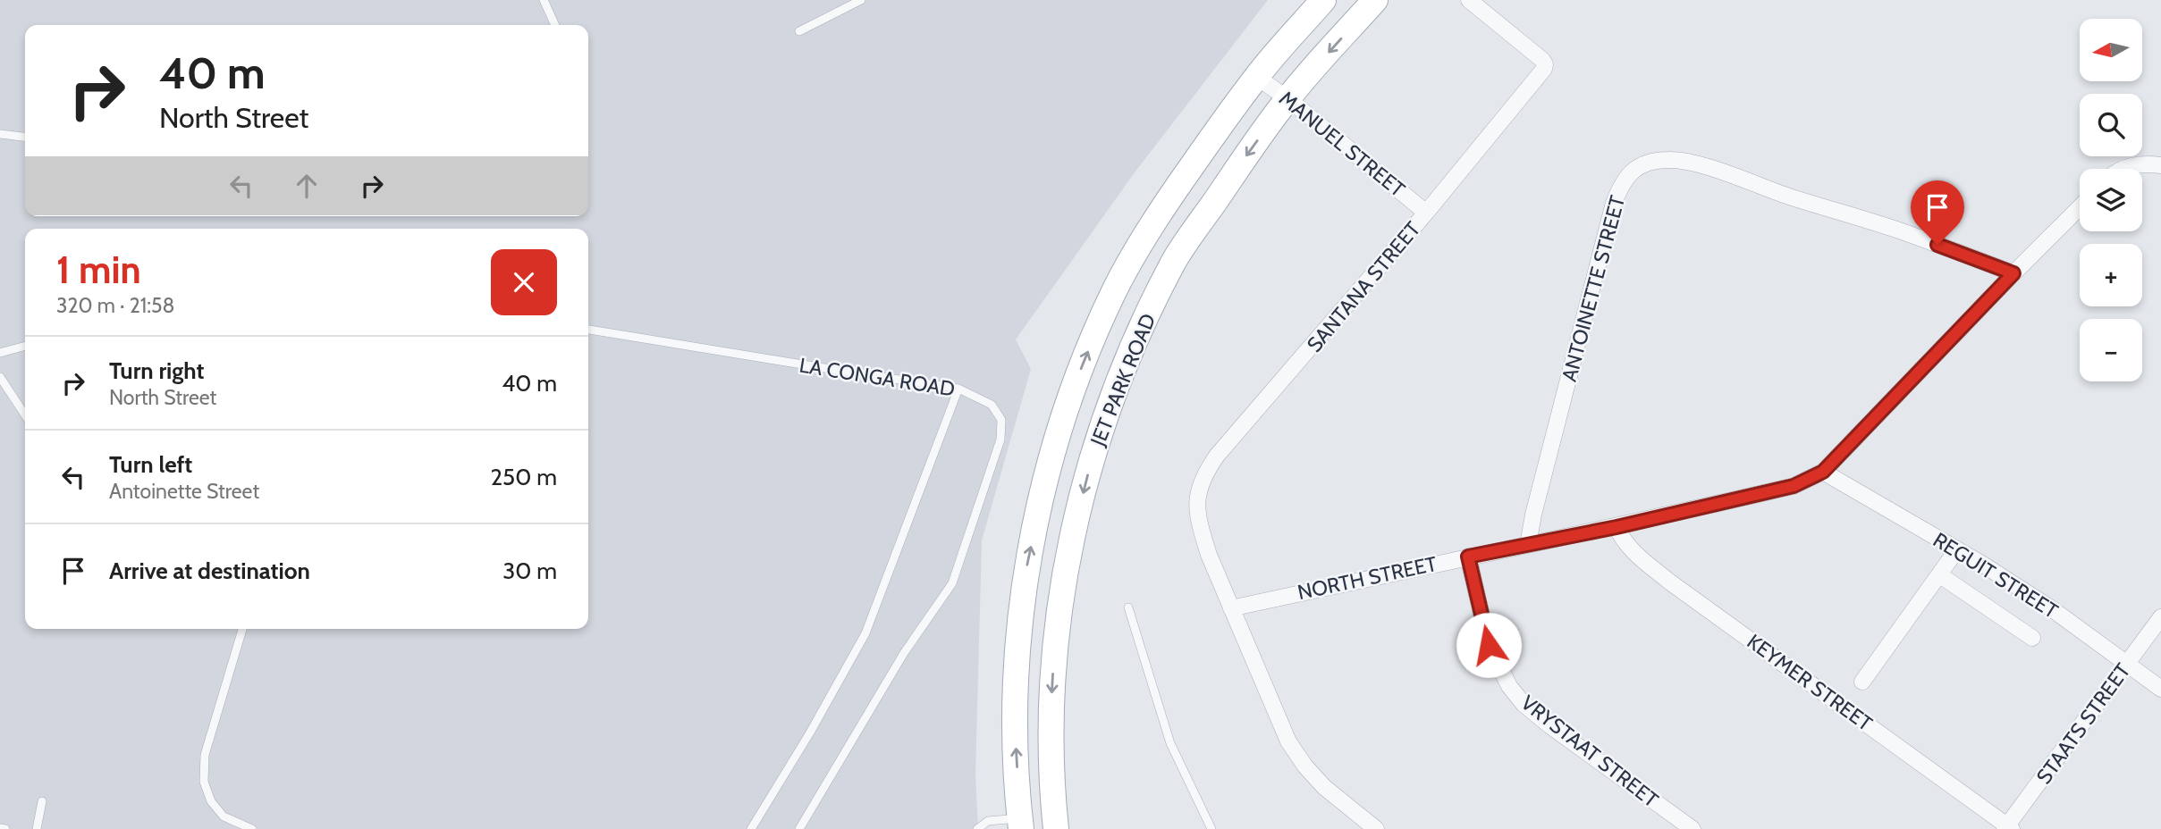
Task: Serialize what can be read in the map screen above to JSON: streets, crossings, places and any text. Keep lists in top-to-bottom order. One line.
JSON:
{"streets":{"main road":["JET PARK ROAD"],"street":["MANUEL STREET","SANTANA STREET","ANTOINETTE STREET","REGUIT STREET","NORTH STREET","KEYMER STREET","STAATS STREET","VRYSTAAT STREET"],"lane":["LA CONGA ROAD"]},"crossings":[["MANUEL STREET","SANTANA STREET"],["MANUEL STREET","JET PARK ROAD"],["SANTANA STREET","NORTH STREET"],["ANTOINETTE STREET","NORTH STREET"],["REGUIT STREET","NORTH STREET"],["REGUIT STREET","STAATS STREET"],["NORTH STREET","KEYMER STREET"],["NORTH STREET","VRYSTAAT STREET"],["KEYMER STREET","STAATS STREET"]],"north":"left","page":{"map_buttons":["+","−"],"turn":["40 m","North Street"],"heading":["1 min","320 m · 21:58"],"list":[{"name":"Turn right","note":"North Street","value":"40 m"},{"name":"Turn left","note":"Antoinette Street","value":"250 m"},{"name":"Arrive at destination","value":"30 m"}]}}
